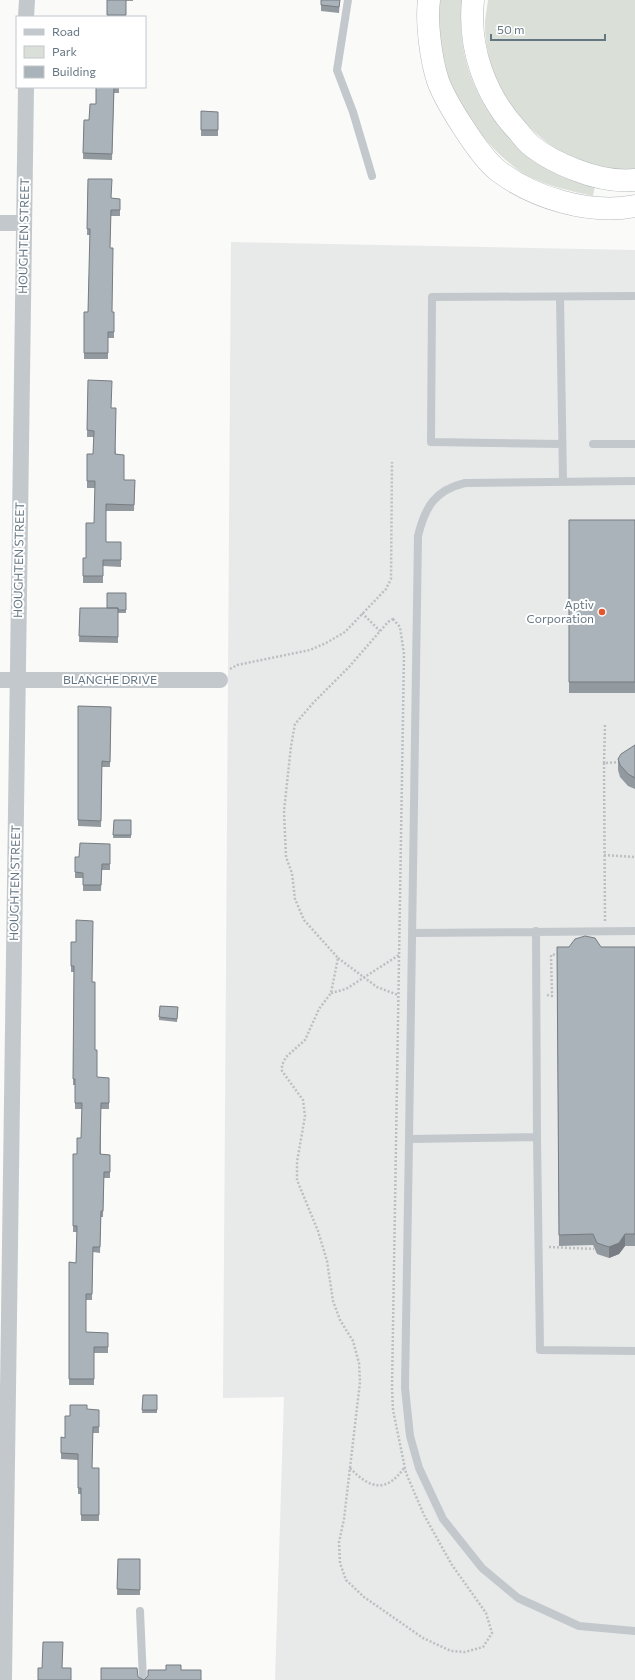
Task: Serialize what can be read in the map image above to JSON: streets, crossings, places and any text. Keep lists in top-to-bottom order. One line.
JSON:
{"streets":{"street":["HOUGHTEN STREET","BLANCHE DRIVE"]},"crossings":[["HOUGHTEN STREET","BLANCHE DRIVE"]],"places":["Aptiv Corporation"],"legend":["Road","Park","Building"],"scale_bar":"50 m"}
